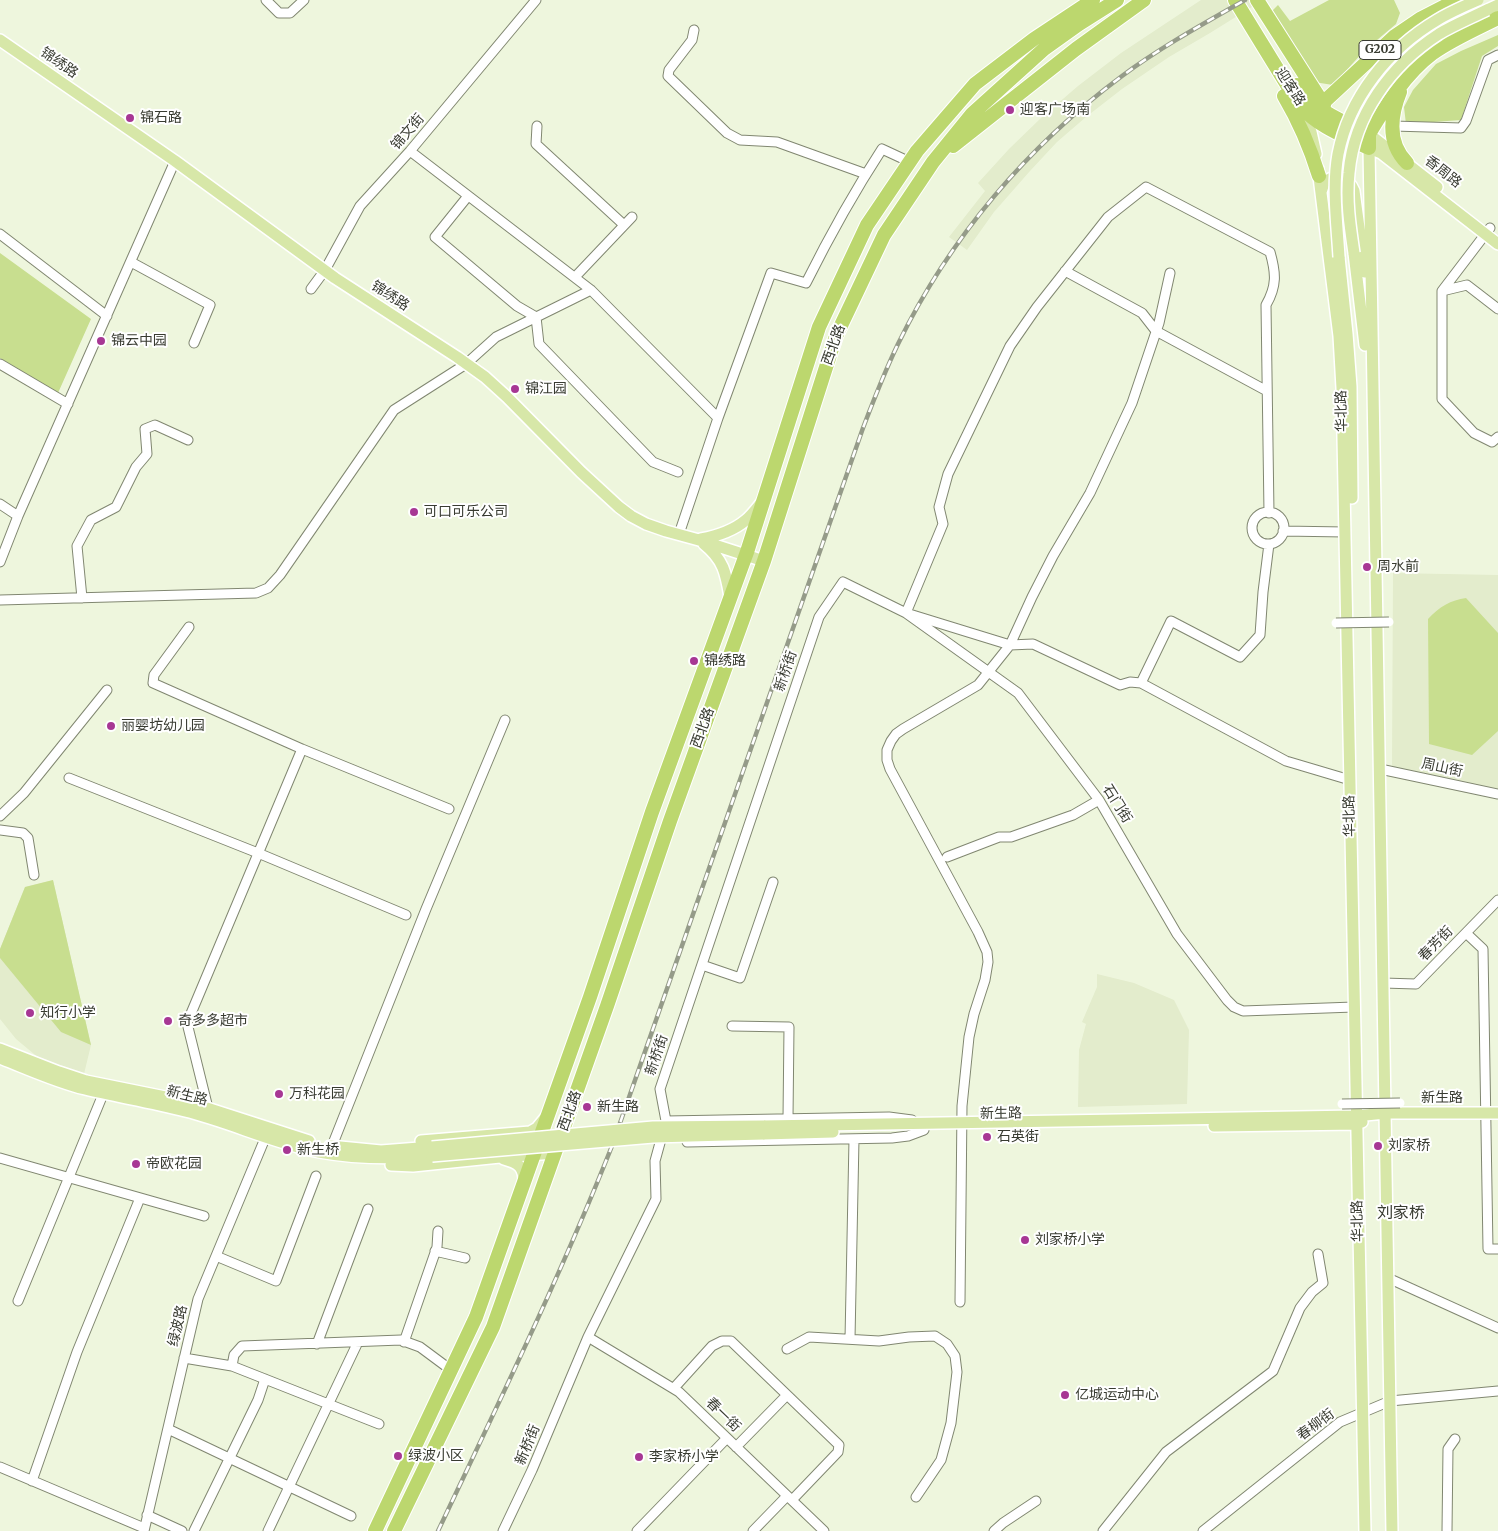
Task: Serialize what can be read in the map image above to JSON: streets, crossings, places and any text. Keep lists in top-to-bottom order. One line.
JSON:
{"streets":{"highway":["G202","迎客路","西北路"],"main road":["锦绣路","香周路","华北路","新生路"],"street":["锦文街","新桥街","周山街","石门街","春芳街","绿波路","春一街","春柳街"]},"crossings":[["G202","迎客路"],["G202","香周路"],["G202","华北路"],["锦绣路","锦文街"],["锦绣路","西北路"],["迎客路","香周路"],["迎客路","华北路"],["香周路","华北路"],["华北路","周山街"],["华北路","石门街"],["华北路","春芳街"],["华北路","新生路"],["华北路","春柳街"],["新桥街","石门街"],["新桥街","春一街"],["新生路","绿波路"]],"districts":["刘家桥"],"places":["迎客广场南","锦石路","锦云中园","锦江园","可口可乐公司","周水前","锦绣路","丽婴坊幼儿园","知行小学","奇多多超市","万科花园","新生路","石英街","刘家桥","新生桥","帝欧花园","刘家桥小学","亿城运动中心","绿波小区","李家桥小学"]}
